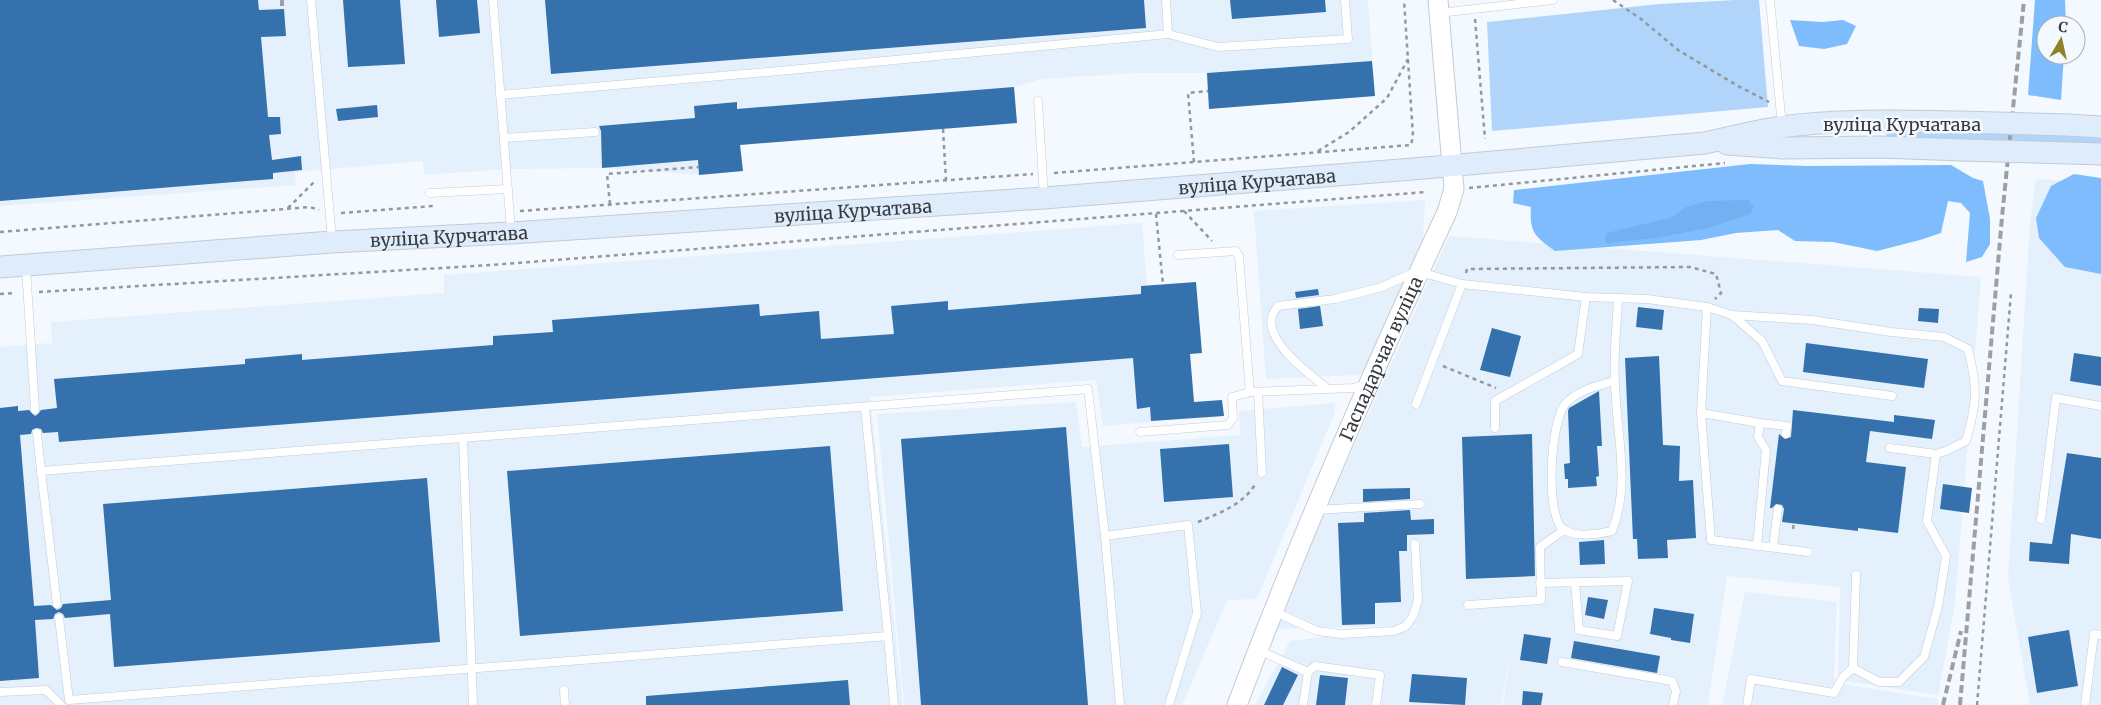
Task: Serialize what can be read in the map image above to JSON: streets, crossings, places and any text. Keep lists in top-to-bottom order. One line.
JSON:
{"streets":{"main road":["вуліца Курчатава"],"street":["Гаспадарчая вуліца"]},"crossings":[["вуліца Курчатава","Гаспадарчая вуліца"]],"north":"top"}
